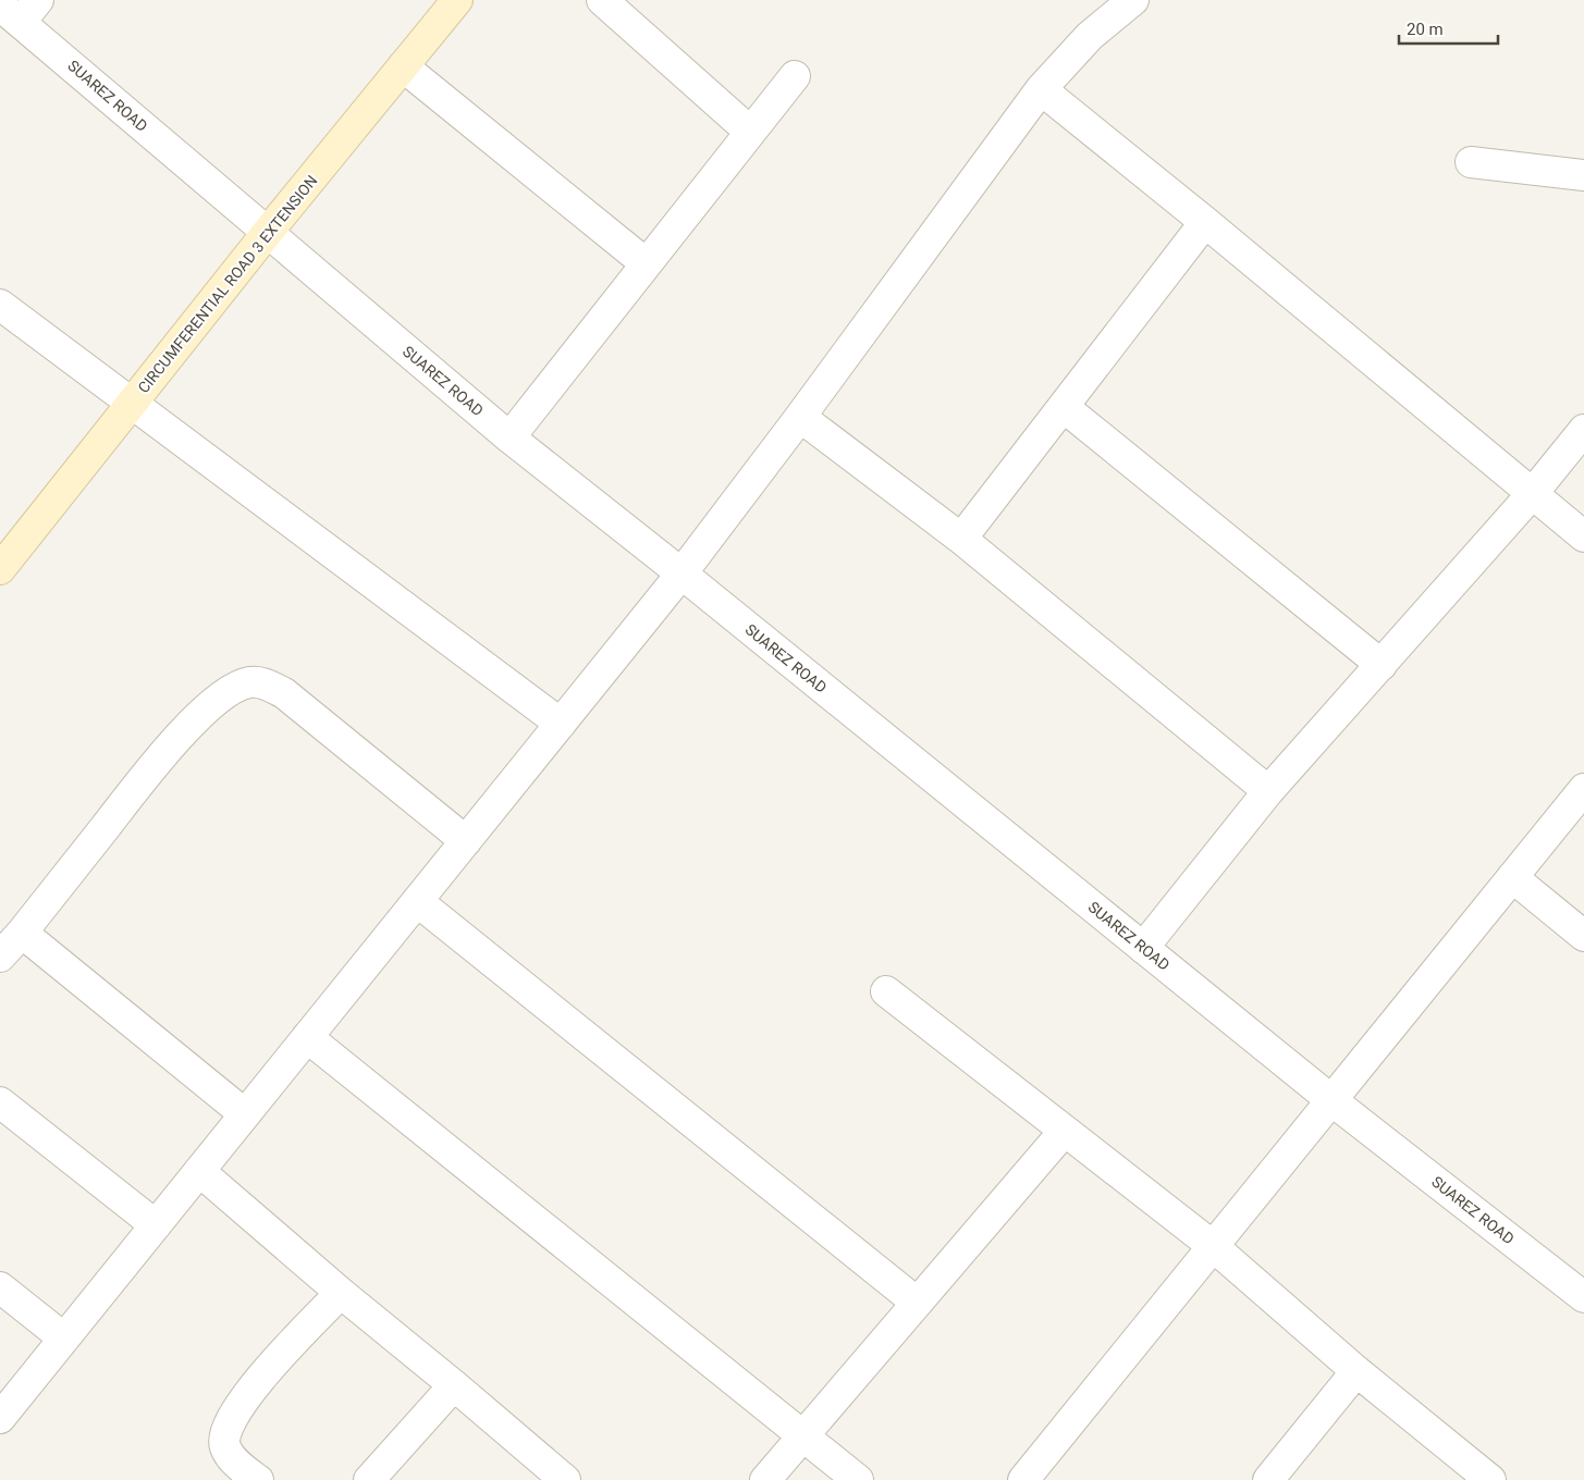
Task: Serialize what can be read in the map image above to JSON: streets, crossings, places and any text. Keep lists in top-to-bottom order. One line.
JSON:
{"streets":{"main road":["CIRCUMFERENTIAL ROAD 3 EXTENSION"],"street":["SUAREZ ROAD"]},"crossings":[["SUAREZ ROAD","CIRCUMFERENTIAL ROAD 3 EXTENSION"]],"scale_bar":"20 m"}
